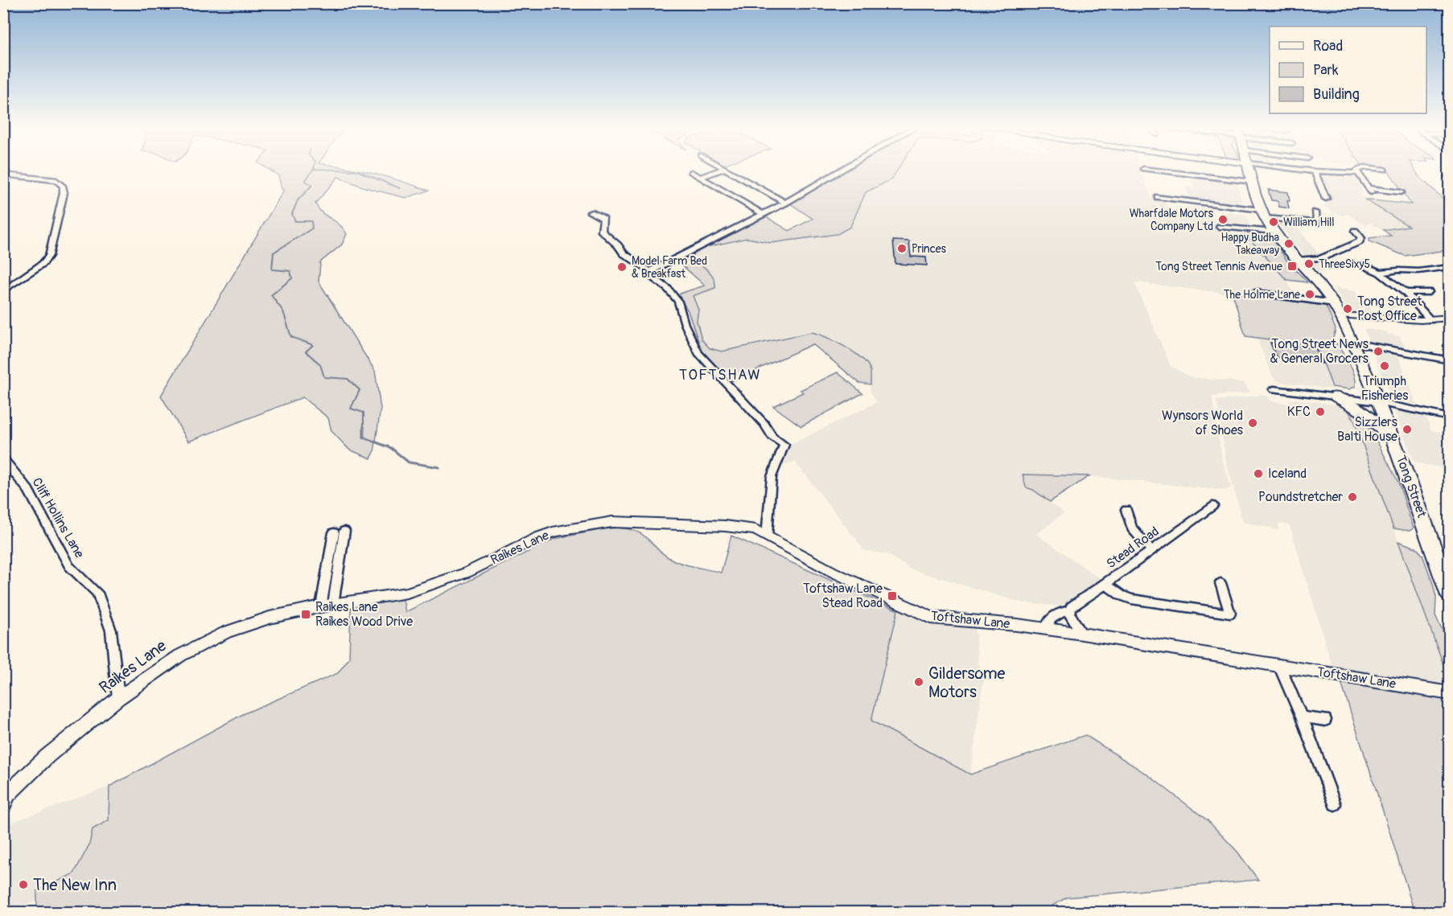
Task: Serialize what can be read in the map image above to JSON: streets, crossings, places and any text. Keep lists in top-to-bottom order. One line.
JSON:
{"streets":{"highway":["Tong Street"],"street":["Cliff Hollins Lane","Raikes Lane","Stead Road","Toftshaw Lane"]},"crossings":[["Cliff Hollins Lane","Raikes Lane"],["Raikes Lane","Toftshaw Lane"],["Stead Road","Toftshaw Lane"]],"districts":["TOFTSHAW"],"places":{"other":["Wharfdale Motors Company Ltd","William Hill","Happy Budha Takeaway","Princes","ThreeSixy5","Model Farm Bed & Breakfast","The Holme Lane","Tong Street Post Office","Tong Street News & General Grocers","Triumph Fisheries","KFC","Wynsors World of Shoes","Sizzlers Balti House","Iceland","Poundstretcher","Gildersome Motors","The New Inn"],"transit":["Tong Street Tennis Avenue","Toftshaw Lane Stead Road","Raikes Lane Raikes Wood Drive"]},"legend":["Road","Park","Building"]}
